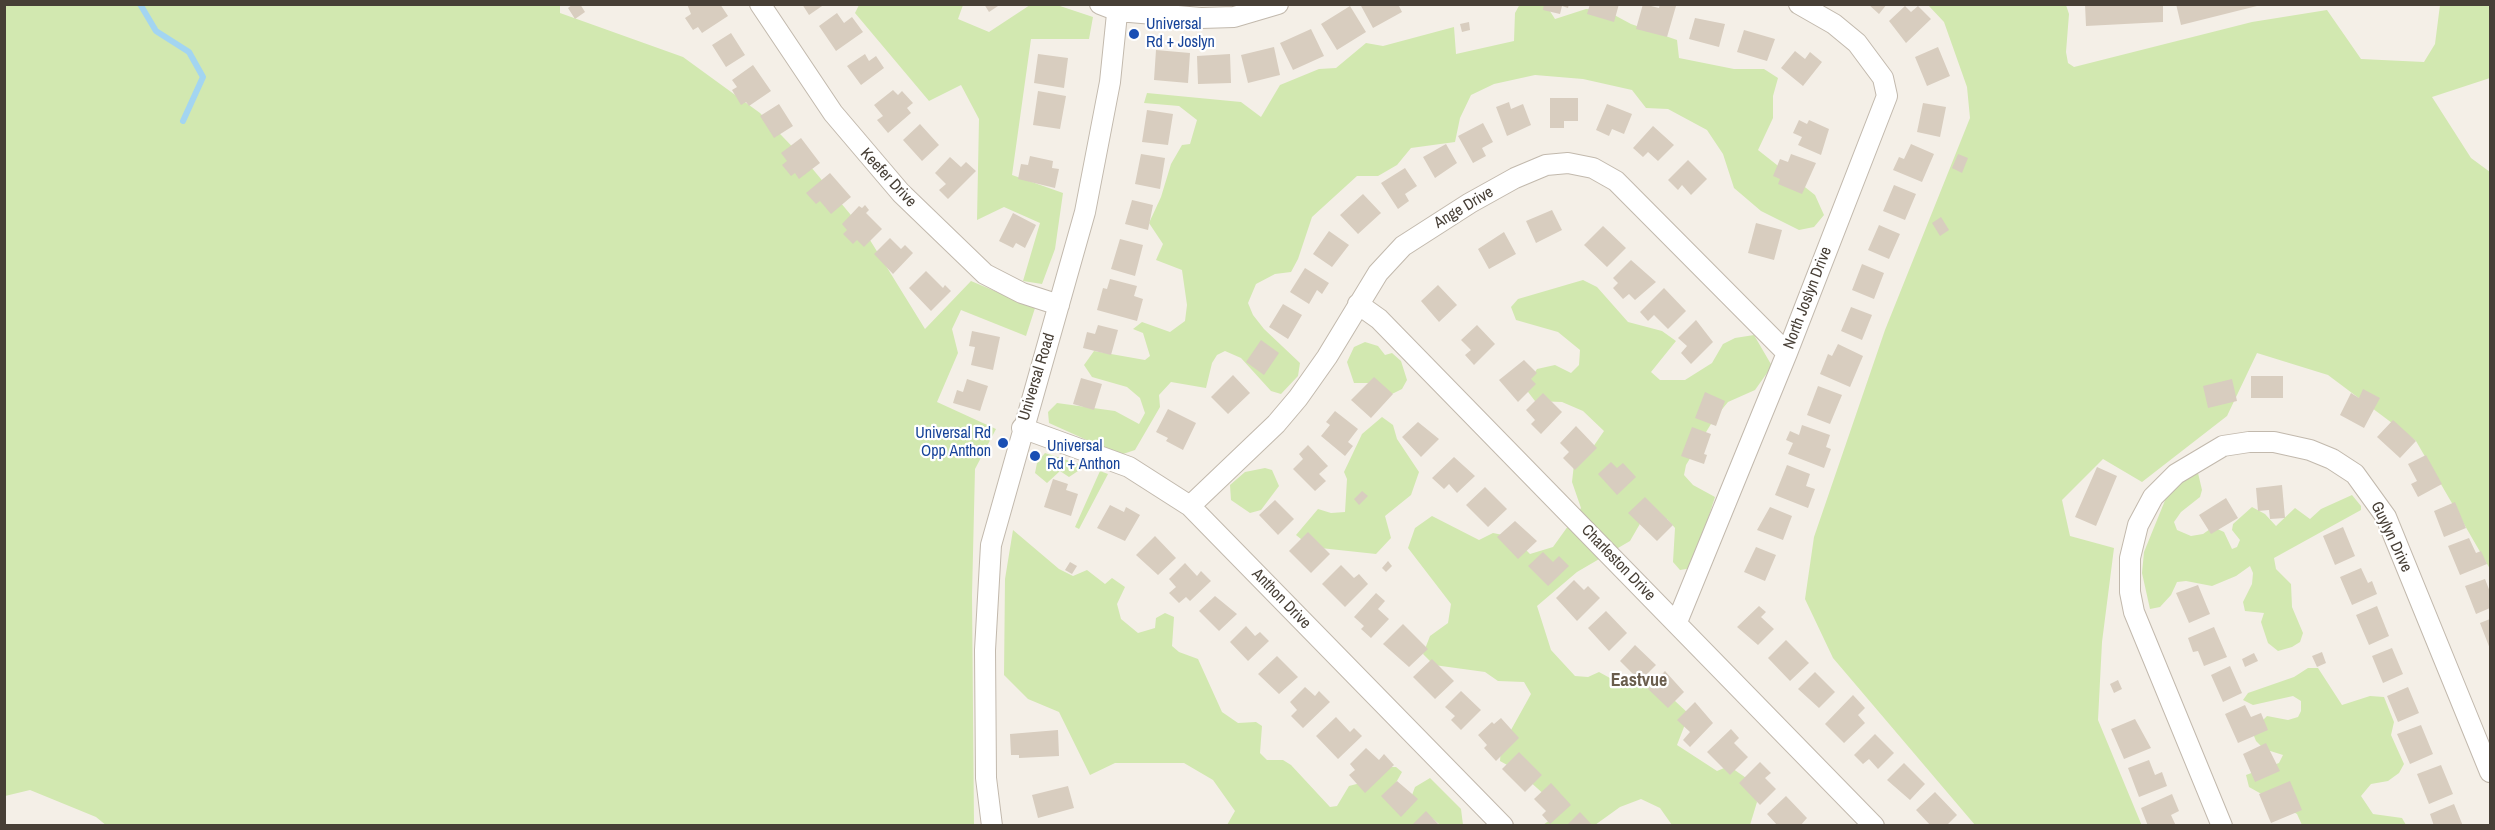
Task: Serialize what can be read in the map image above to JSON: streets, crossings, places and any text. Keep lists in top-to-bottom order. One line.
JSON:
{"streets":{"street":["Keefer Drive","Ange Drive","North Joslyn Drive","Universal Road","Guylyn Drive","Charleston Drive","Anthon Drive"]},"crossings":[["Keefer Drive","Universal Road"],["Ange Drive","North Joslyn Drive"],["Ange Drive","Charleston Drive"],["Ange Drive","Anthon Drive"],["North Joslyn Drive","Charleston Drive"],["Universal Road","Anthon Drive"]],"districts":["Eastvue"],"places":["Universal Rd + Joslyn","Universal Rd Opp Anthon","Universal Rd + Anthon"]}
